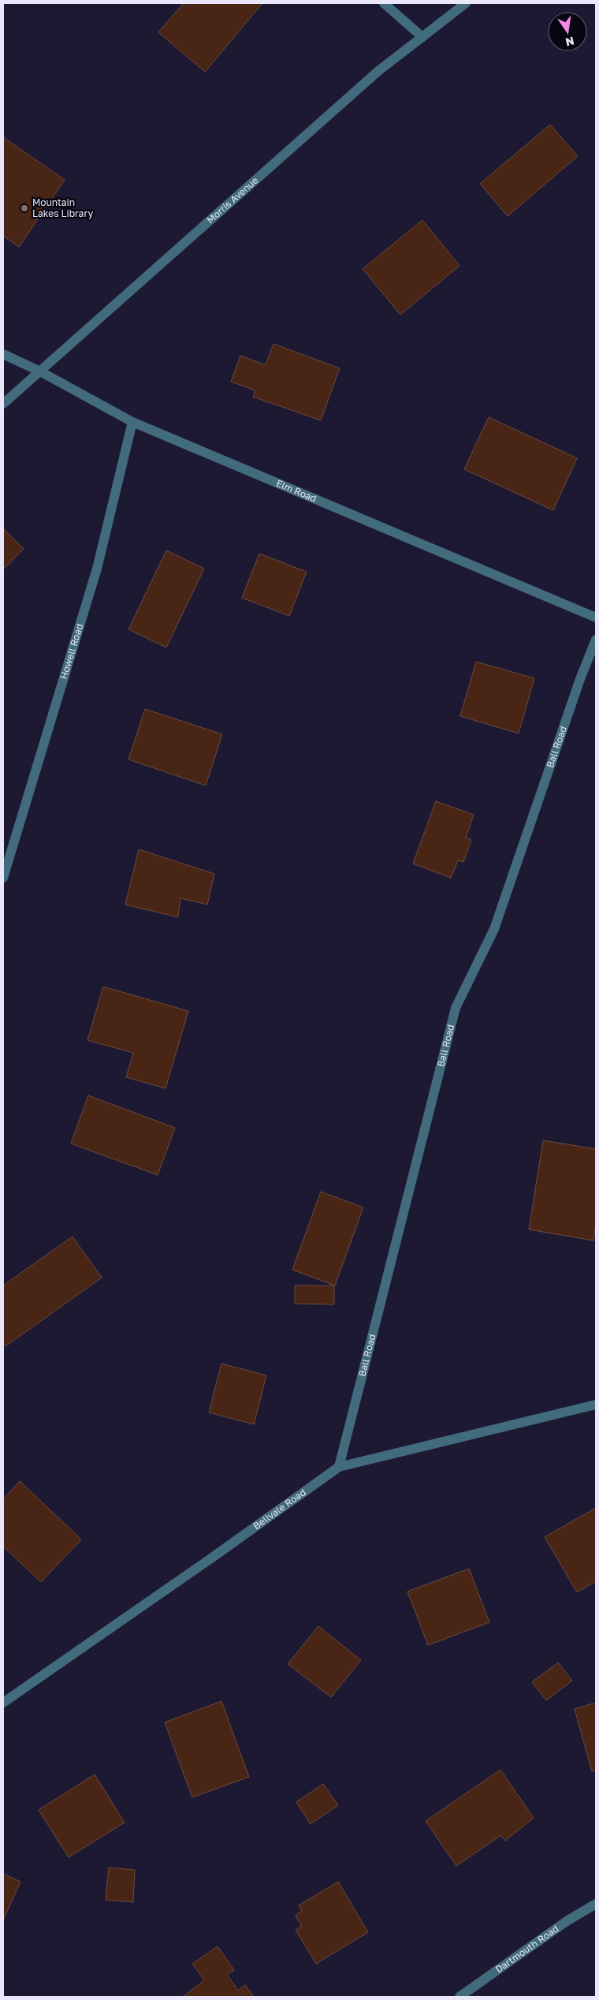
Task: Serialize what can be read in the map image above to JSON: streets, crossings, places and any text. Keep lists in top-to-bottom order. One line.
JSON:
{"streets":{"street":["Morris Avenue","Elm Road","Howell Road","Ball Road","Bellvale Road","Dartmouth Road"]},"crossings":[["Morris Avenue","Elm Road"],["Elm Road","Howell Road"],["Ball Road","Bellvale Road"]],"places":["Mountain Lakes Library"],"north":"bottom"}
